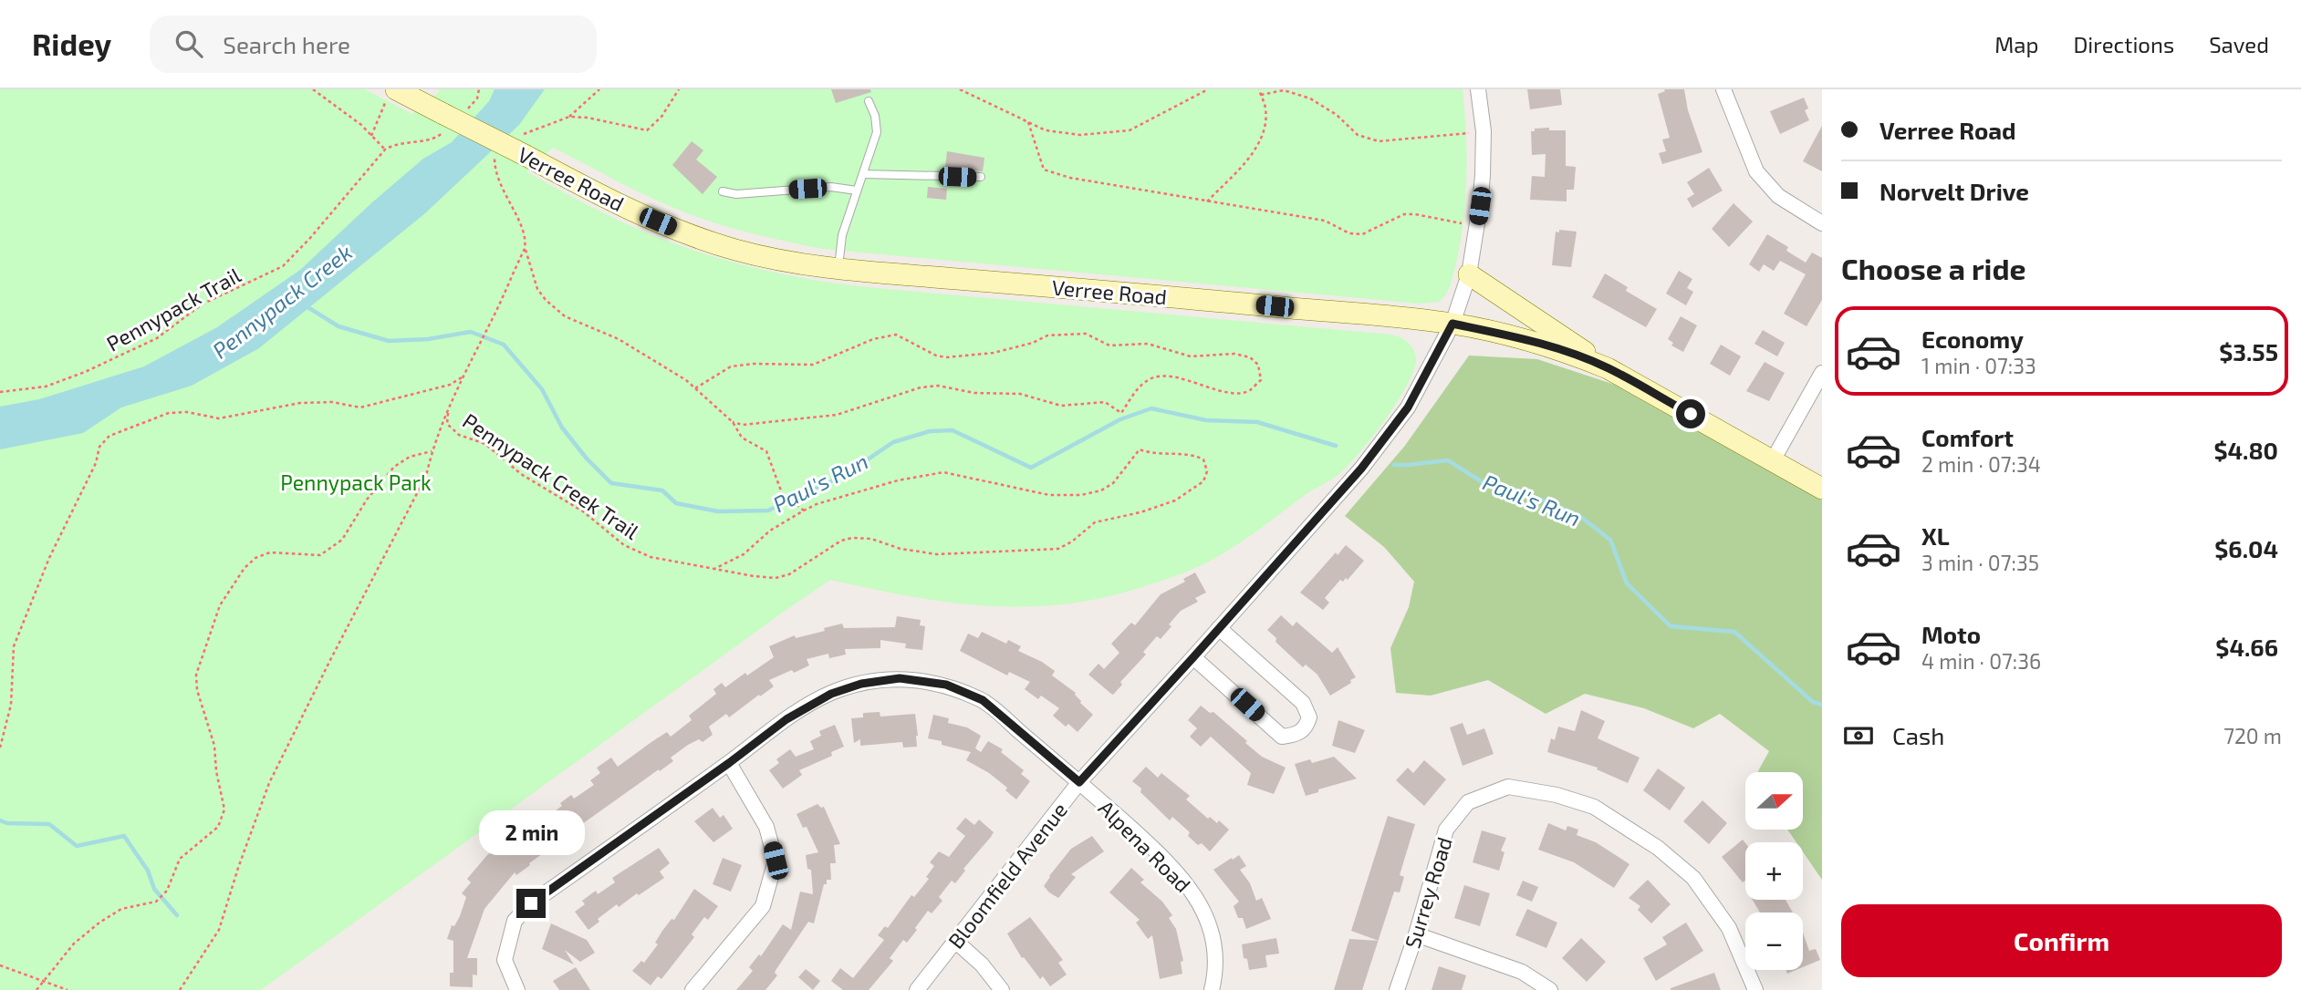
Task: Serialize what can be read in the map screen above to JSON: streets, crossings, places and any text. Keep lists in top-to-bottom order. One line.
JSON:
{"streets":{"main road":["Verree Road"],"street":["Alpena Road","Bloomfield Avenue","Surrey Road"],"path":["Pennypack Trail","Pennypack Creek Trail"]},"crossings":[["Verree Road","Bloomfield Avenue"],["Alpena Road","Bloomfield Avenue"]],"water":["Pennypack Creek","Paul's Run"],"parks":["Pennypack Park"],"north":"right","page":{"header":"Ridey","search":"Search here","nav":["Map","Directions","Saved"],"banner":["Verree Road","Norvelt Drive"],"heading":"Choose a ride","list":[{"name":"Economy","note":"1 min · 07:33","value":"$3.55"},{"name":"Comfort","note":"2 min · 07:34","value":"$4.80"},{"name":"XL","note":"3 min · 07:35","value":"$6.04"},{"name":"Moto","note":"4 min · 07:36","value":"$4.66"}],"pay":["Cash","720 m"],"map_buttons":["+","−"],"bubble":"2 min","buttons":"Confirm"}}
